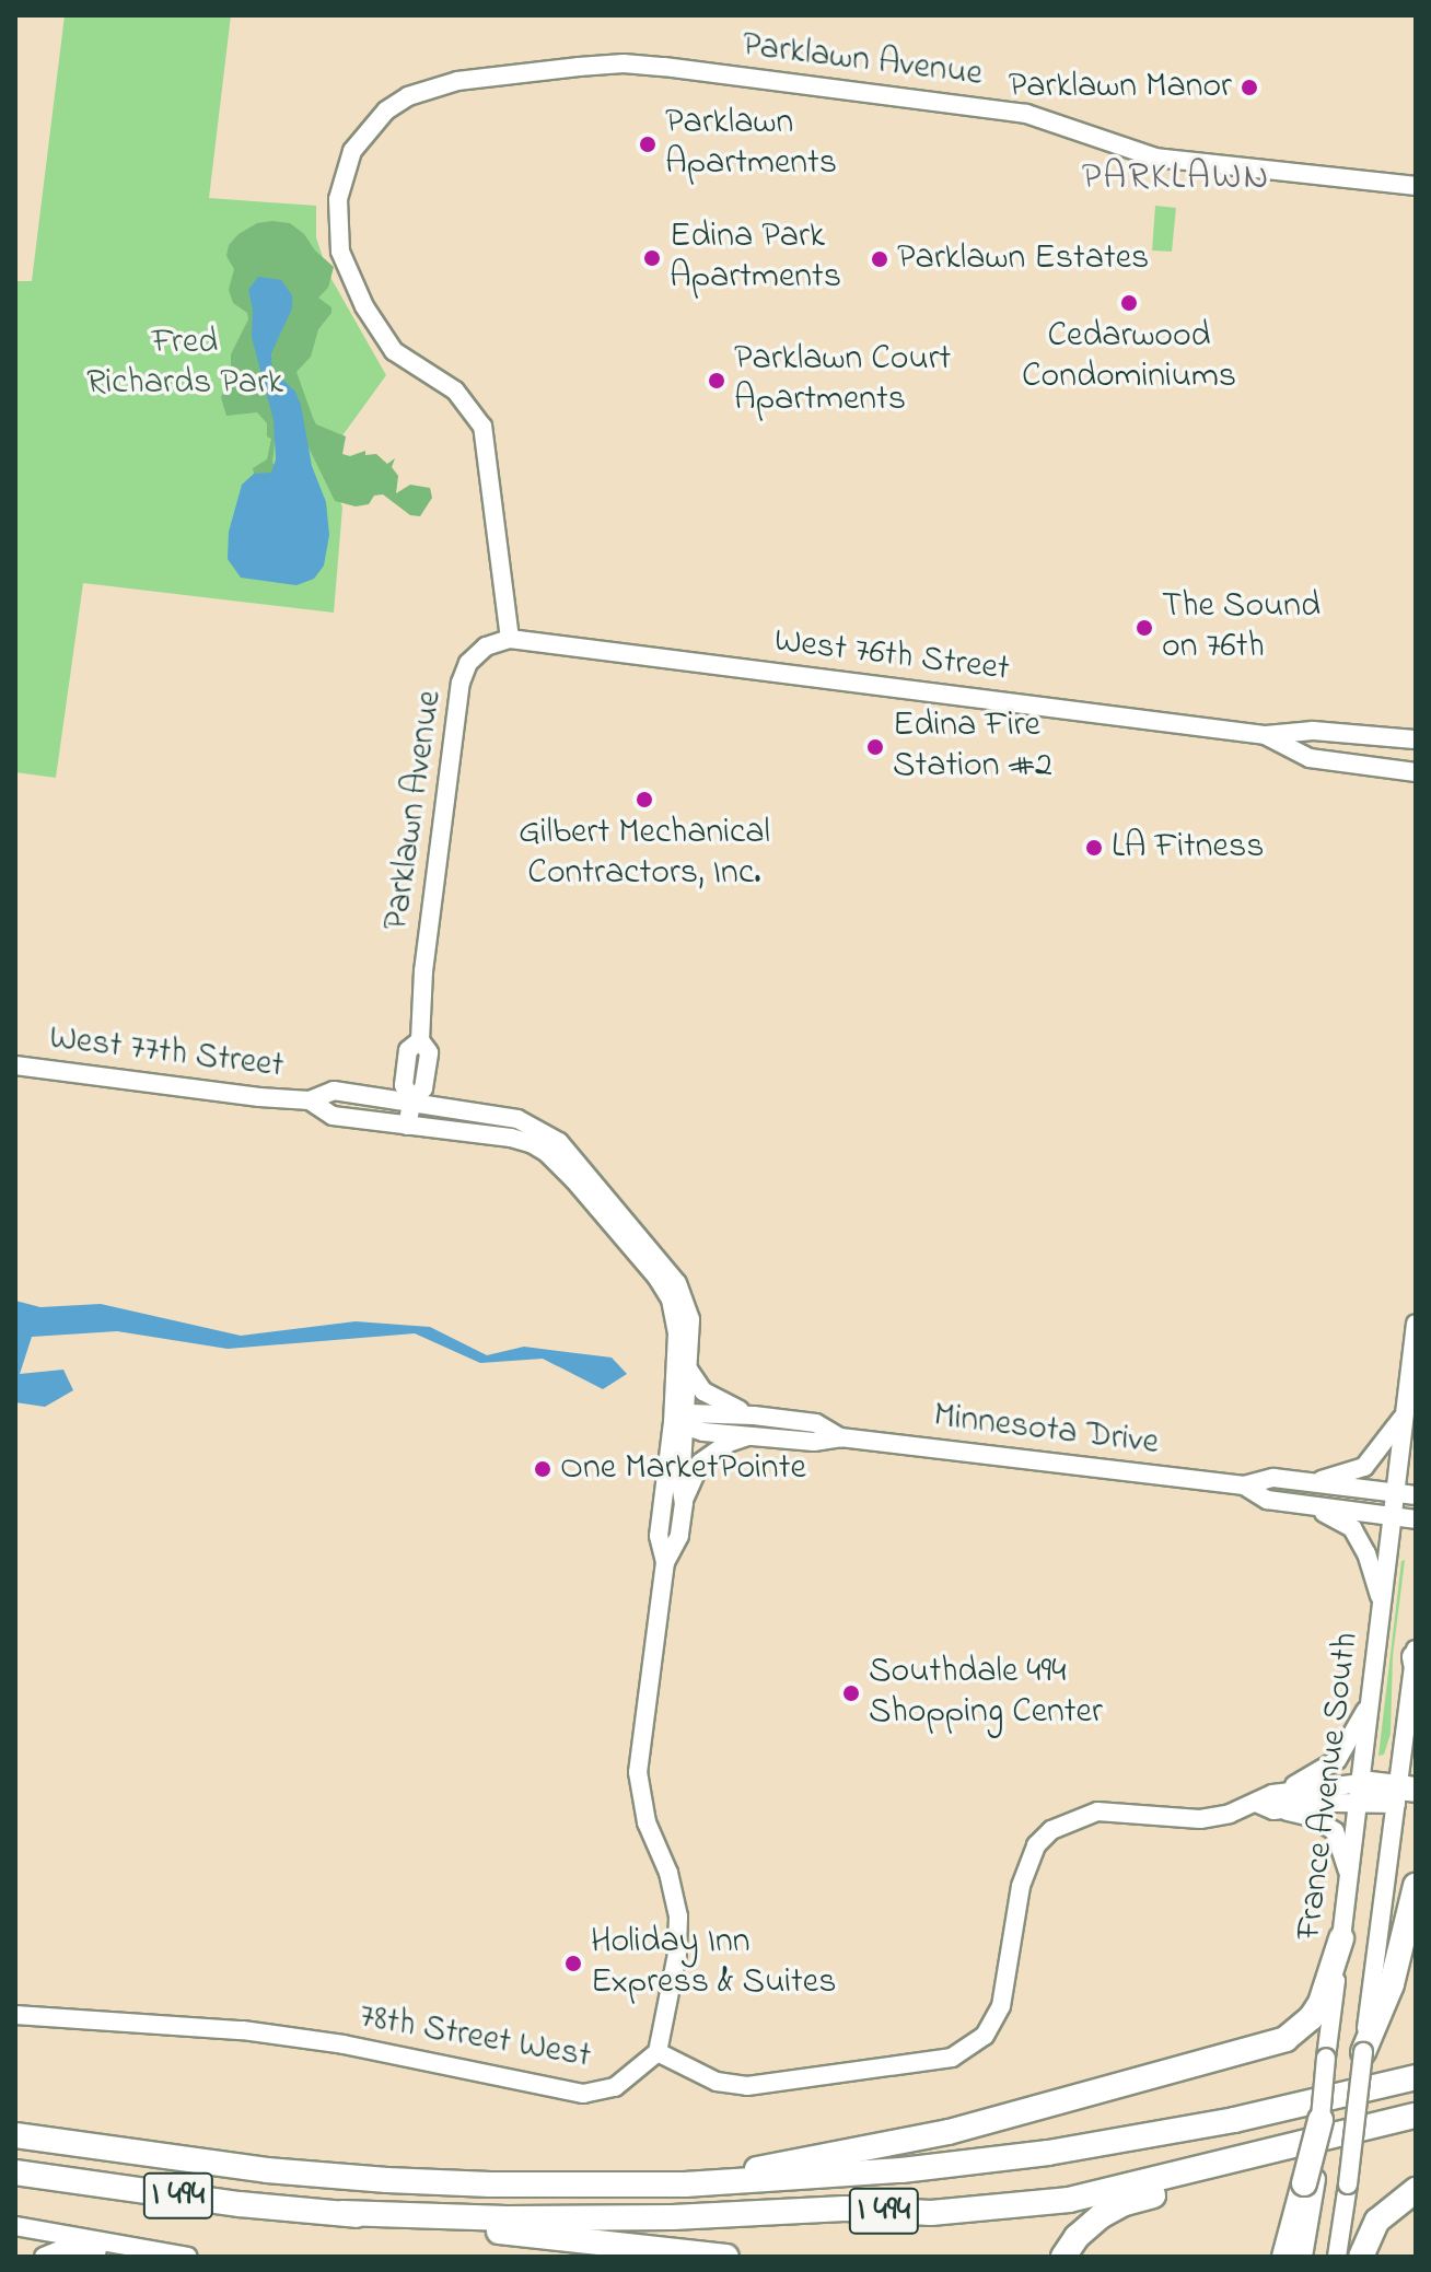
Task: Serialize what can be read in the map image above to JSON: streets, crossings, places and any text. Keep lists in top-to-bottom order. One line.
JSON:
{"streets":{"highway":["I 494"],"street":["Parklawn Avenue","West 76th Street","West 77th Street","Minnesota Drive","France Avenue South","78th Street West"]},"crossings":[["Parklawn Avenue","West 76th Street"],["Parklawn Avenue","West 77th Street"],["West 77th Street","Minnesota Drive"],["Minnesota Drive","France Avenue South"]],"districts":["PARKLAWN"],"parks":["Fred Richards Park"],"places":["Parklawn Manor","Parklawn Apartments","Edina Park Apartments","Parklawn Estates","Cedarwood Condominiums","Parklawn Court Apartments","The Sound on 76th","Edina Fire Station #2","Gilbert Mechanical Contractors, Inc.","LA Fitness","One MarketPointe","Southdale 494 Shopping Center","Holiday Inn Express & Suites"]}
